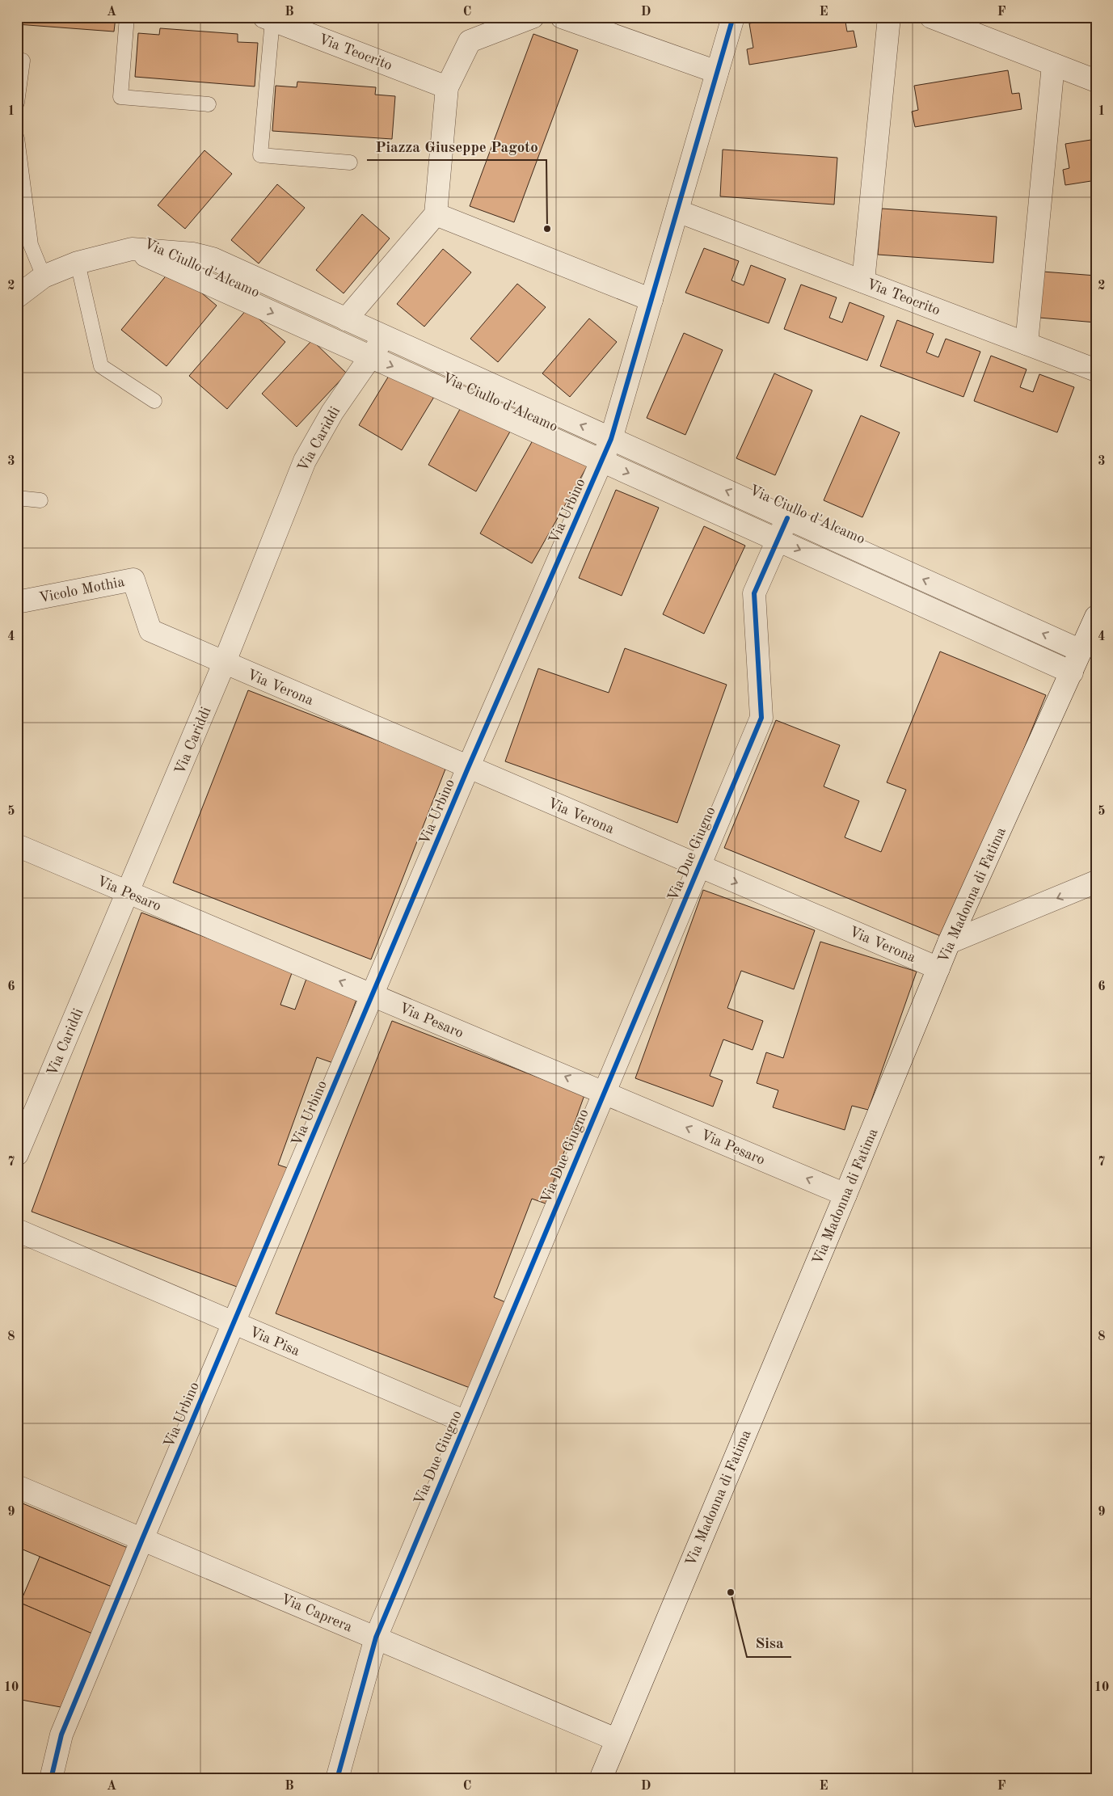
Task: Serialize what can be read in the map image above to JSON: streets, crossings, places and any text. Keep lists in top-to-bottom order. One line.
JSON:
{"streets":{"street":["Via Teocrito","Via Ciullo d'Alcamo","Via Cariddi","Via Urbino","Vicolo Mothia","Via Verona","Via Due Giugno","Via Pesaro","Via Madonna di Fatima","Via Pisa","Via Caprera"]},"crossings":[["Via Teocrito","Via Urbino"],["Via Ciullo d'Alcamo","Via Cariddi"],["Via Ciullo d'Alcamo","Via Urbino"],["Via Ciullo d'Alcamo","Via Due Giugno"],["Via Ciullo d'Alcamo","Via Madonna di Fatima"],["Via Cariddi","Vicolo Mothia"],["Via Cariddi","Via Verona"],["Via Cariddi","Via Pesaro"],["Via Urbino","Via Verona"],["Via Urbino","Via Pesaro"],["Via Urbino","Via Pisa"],["Via Urbino","Via Caprera"],["Vicolo Mothia","Via Verona"],["Via Verona","Via Due Giugno"],["Via Verona","Via Madonna di Fatima"],["Via Due Giugno","Via Pesaro"],["Via Due Giugno","Via Pisa"],["Via Due Giugno","Via Caprera"],["Via Pesaro","Via Madonna di Fatima"],["Via Madonna di Fatima","Via Caprera"]],"one_way":["Via Pesaro"],"places":["Piazza Giuseppe Pagoto","Sisa"],"grid":{"columns":["A","B","C","D","E","F"],"rows":["1","2","3","4","5","6","7","8","9","10"]}}
